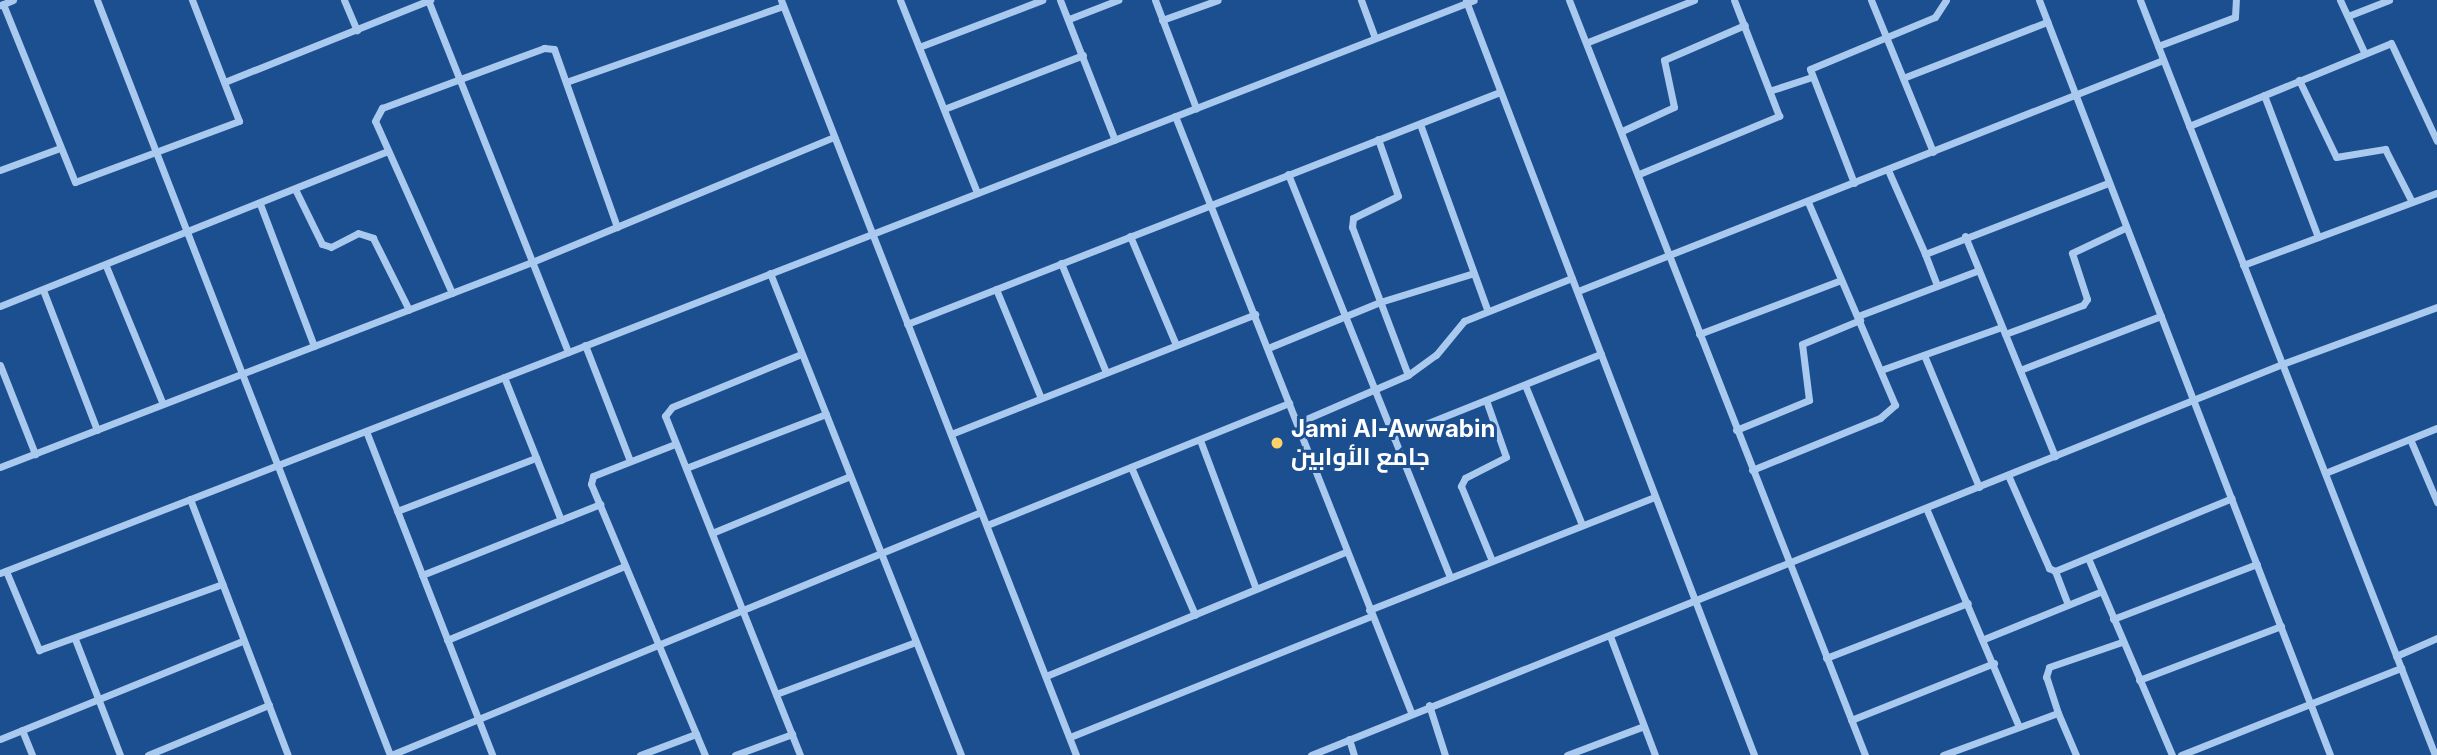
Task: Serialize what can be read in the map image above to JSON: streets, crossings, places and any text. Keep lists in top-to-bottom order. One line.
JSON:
{"places":["Jami Al-Awwabin جامع الأوابين"]}
